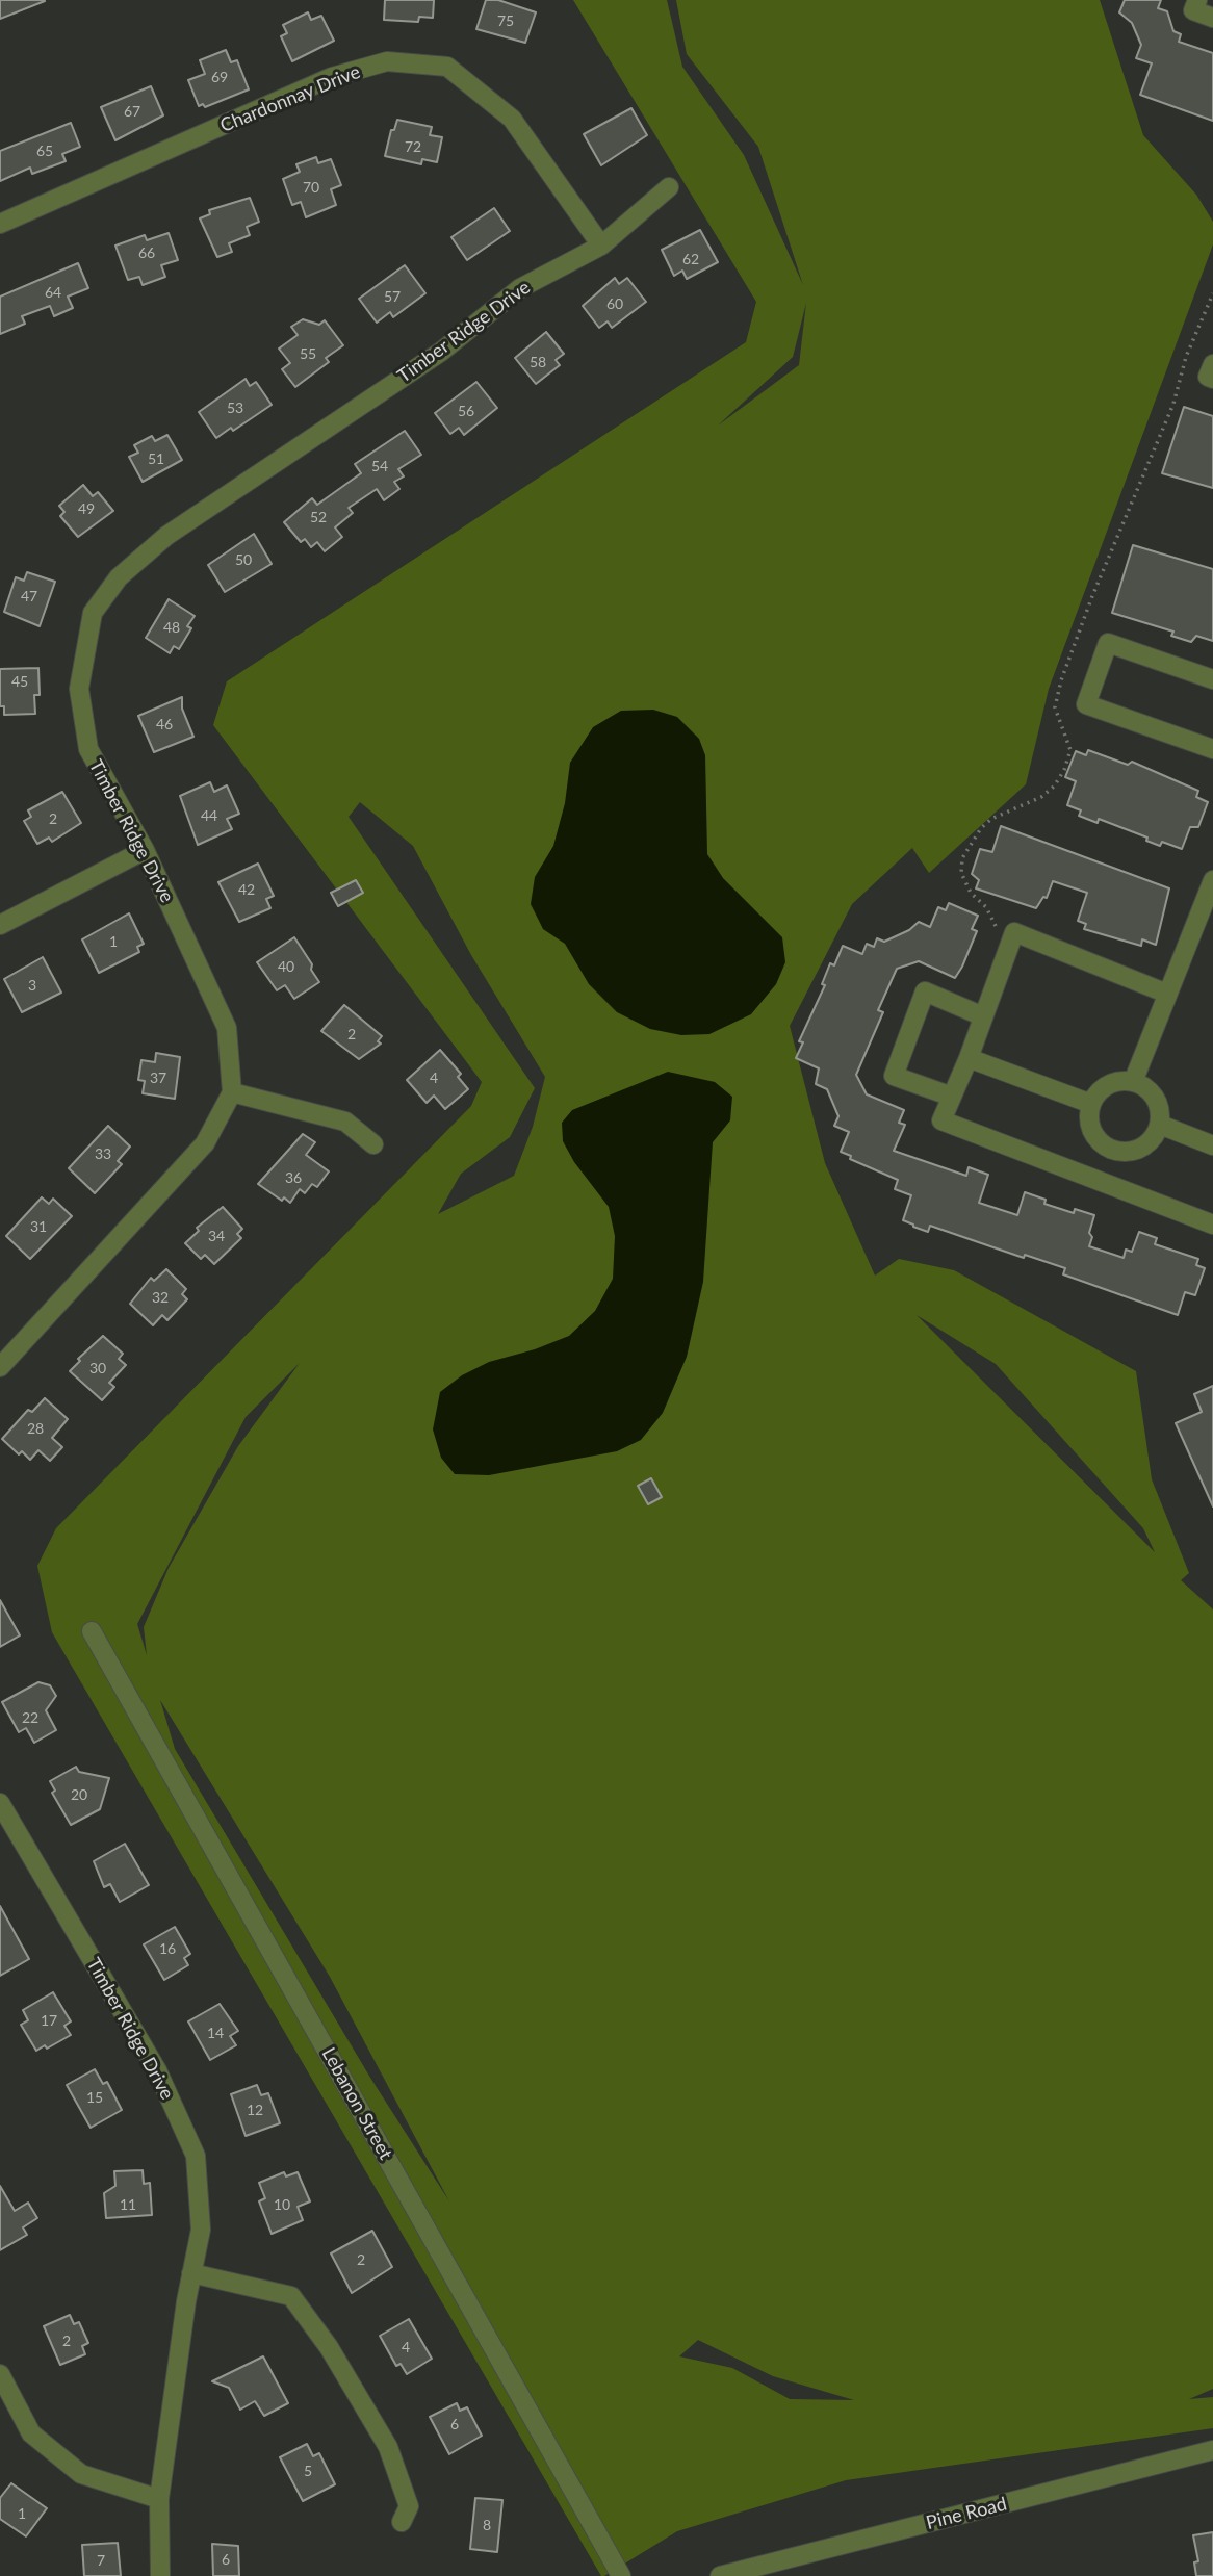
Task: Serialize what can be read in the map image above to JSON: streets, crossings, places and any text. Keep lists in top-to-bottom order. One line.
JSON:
{"streets":{"street":["Chardonnay Drive","Timber Ridge Drive","Lebanon Street","Pine Road"]},"crossings":[["Chardonnay Drive","Timber Ridge Drive"]],"house_numbers":["75","69","67","72","65","70","66","62","64","57","60","55","58","53","56","51","54","49","52","50","47","48","45","46","44","2","42","1","40","3","2","37","4","33","36","31","34","32","30","28","22","20","16","17","14","15","12","11","10","2","2","4","6","5","1","8","6","7"]}
